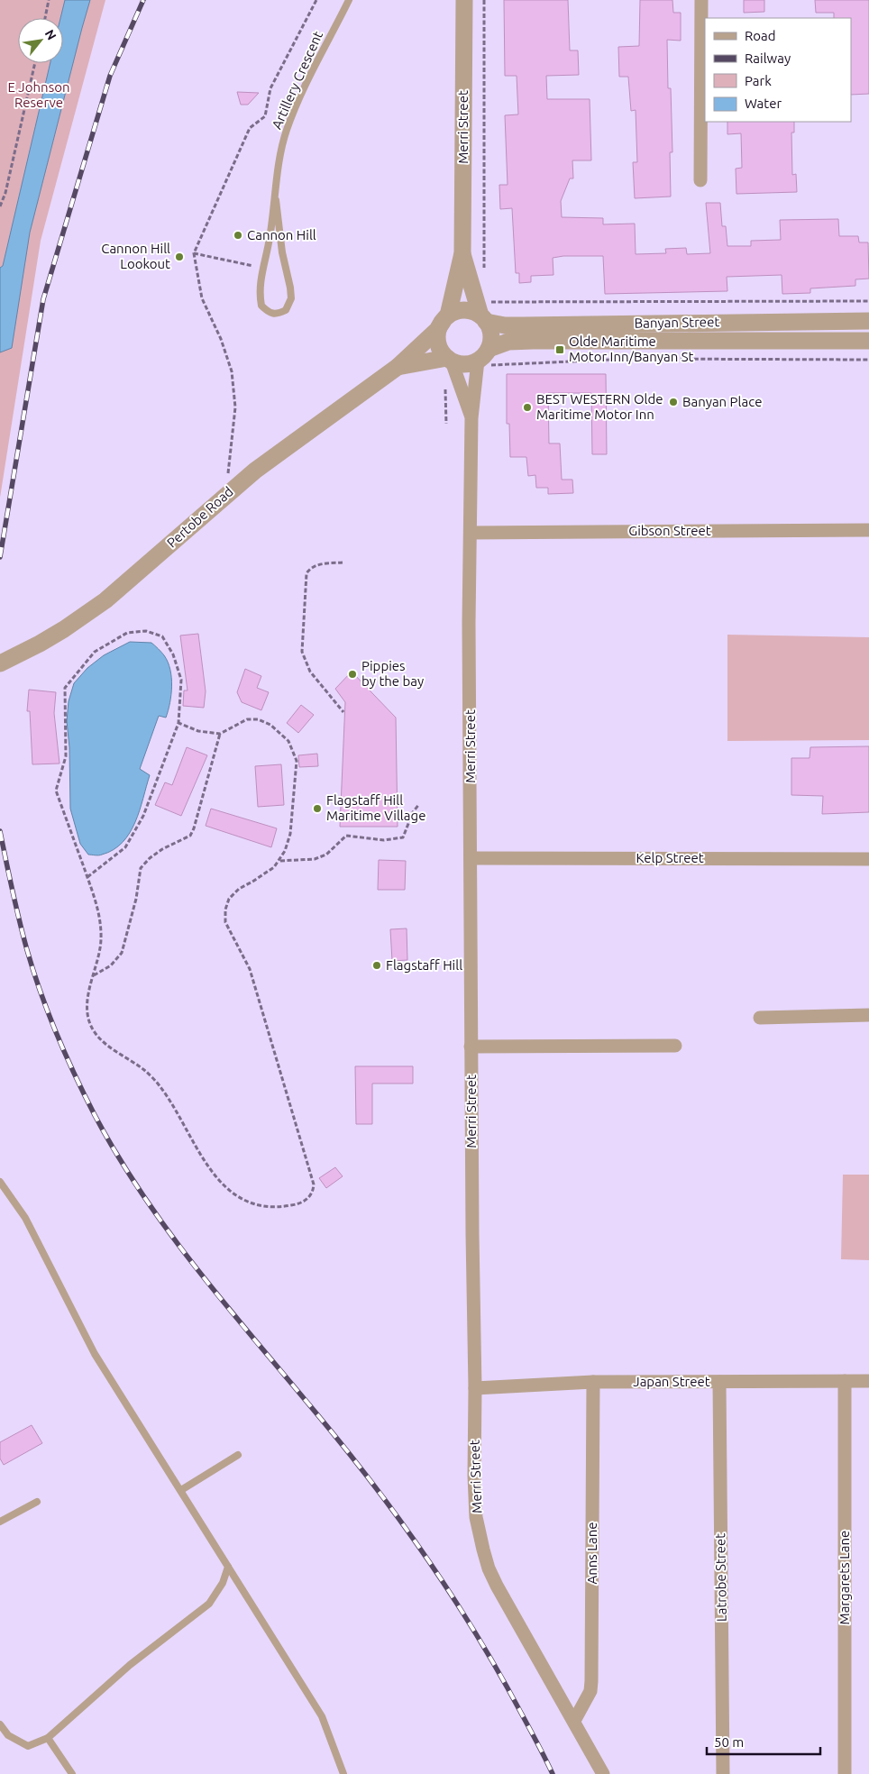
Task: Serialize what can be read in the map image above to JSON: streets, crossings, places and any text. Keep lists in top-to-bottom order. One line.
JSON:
{"streets":{"street":["Merri Street","Banyan Street","Pertobe Road","Gibson Street","Kelp Street","Japan Street","Anns Lane","Latrobe Street","Margarets Lane"],"lane":["Artillery Crescent"]},"crossings":[["Merri Street","Banyan Street"],["Merri Street","Pertobe Road"],["Merri Street","Gibson Street"],["Merri Street","Kelp Street"],["Merri Street","Japan Street"],["Merri Street","Anns Lane"],["Banyan Street","Pertobe Road"],["Japan Street","Anns Lane"],["Japan Street","Latrobe Street"],["Japan Street","Margarets Lane"]],"parks":["E Johnson Reserve"],"places":{"other":["Cannon Hill","Cannon Hill Lookout","Banyan Place","BEST WESTERN Olde Maritime Motor Inn","Pippies by the bay","Flagstaff Hill Maritime Village","Flagstaff Hill"],"transit":["Olde Maritime Motor Inn/Banyan St"]},"legend":["Road","Railway","Park","Water"],"scale_bar":"50 m","north":"top right"}
